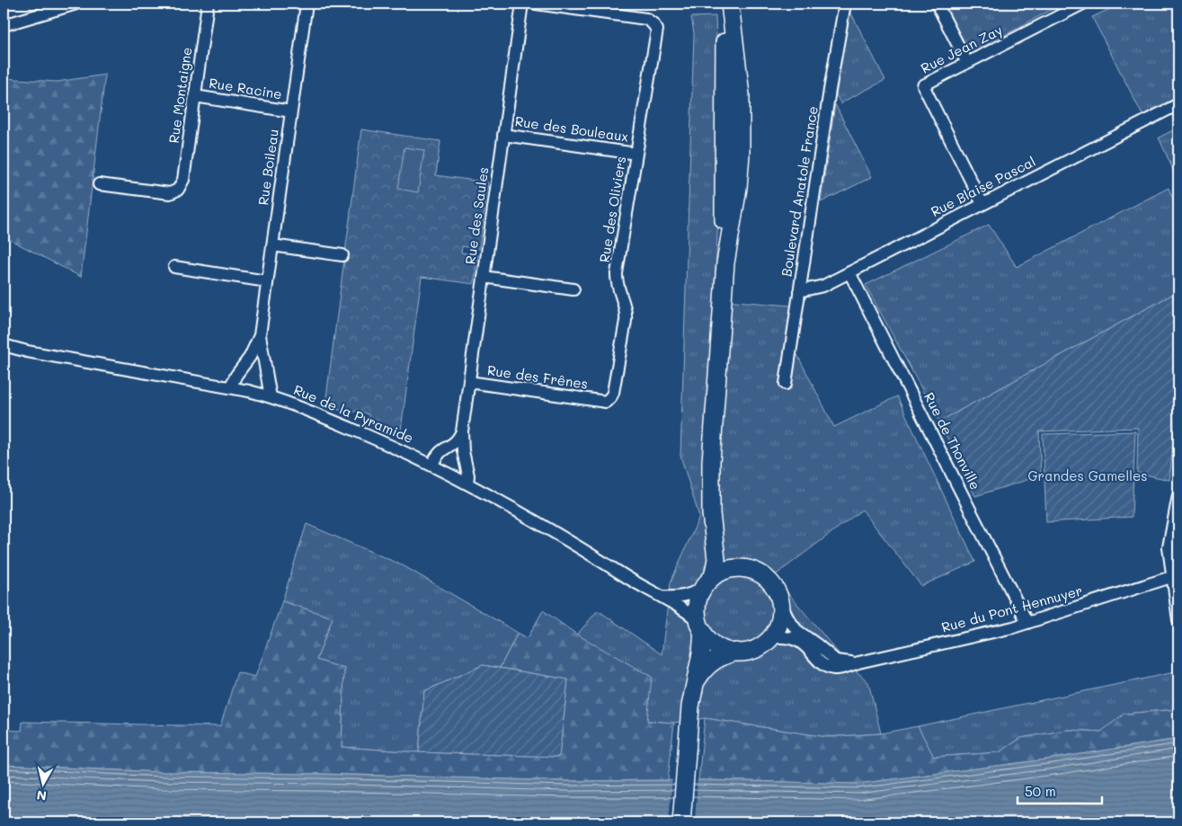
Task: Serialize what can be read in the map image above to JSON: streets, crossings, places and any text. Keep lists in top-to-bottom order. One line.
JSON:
{"streets":{"street":["Rue Jean Zay","Rue Racine","Rue Montaigne","Rue des Bouleaux","Rue Boileau","Rue Blaise Pascal","Boulevard Anatole France","Rue des Oliviers","Rue des Saules","Rue des Frênes","Rue de la Pyramide","Rue de Thonville","Rue du Pont Hennuyer"]},"crossings":[["Rue Jean Zay","Rue Blaise Pascal"],["Rue Racine","Rue Montaigne"],["Rue Racine","Rue Boileau"],["Rue des Bouleaux","Rue des Oliviers"],["Rue des Bouleaux","Rue des Saules"],["Rue Boileau","Rue de la Pyramide"],["Rue Blaise Pascal","Boulevard Anatole France"],["Rue Blaise Pascal","Rue de Thonville"],["Rue des Oliviers","Rue des Frênes"],["Rue des Saules","Rue des Frênes"],["Rue des Saules","Rue de la Pyramide"],["Rue de la Pyramide","Rue du Pont Hennuyer"],["Rue de Thonville","Rue du Pont Hennuyer"]],"parks":["Grandes Gamelles"],"scale_bar":"50 m","north":"bottom"}
